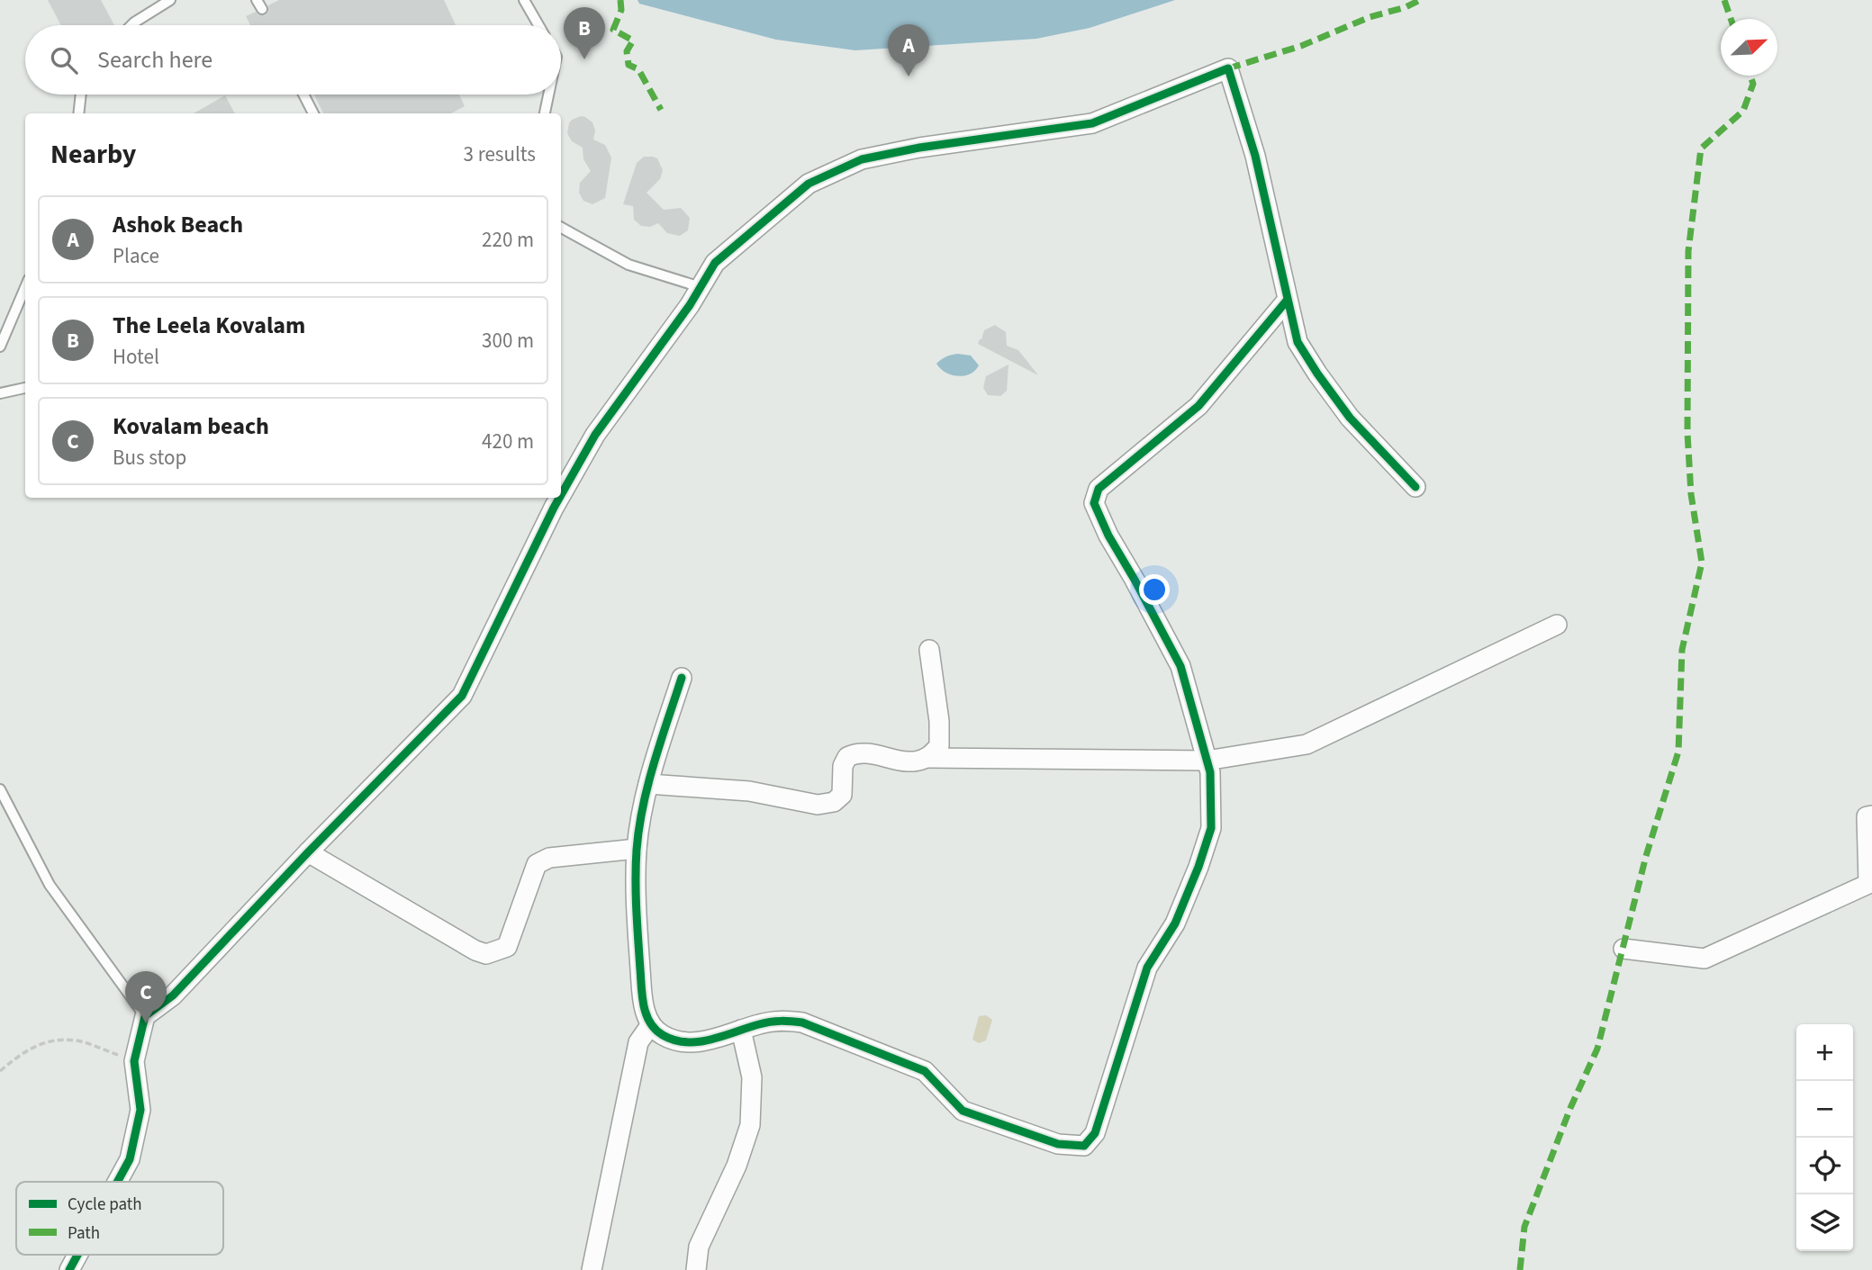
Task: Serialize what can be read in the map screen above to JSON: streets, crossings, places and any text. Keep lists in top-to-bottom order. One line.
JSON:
{"legend":["Cycle path","Path"],"north":"top right","page":{"pins":["B","A","C"],"search":"Search here","heading":["Nearby","3 results"],"list":[{"mark":"A","name":"Ashok Beach","note":"Place","value":"220 m"},{"mark":"B","name":"The Leela Kovalam","note":"Hotel","value":"300 m"},{"mark":"C","name":"Kovalam beach","note":"Bus stop","value":"420 m"}],"map_buttons":["+","−"]}}
